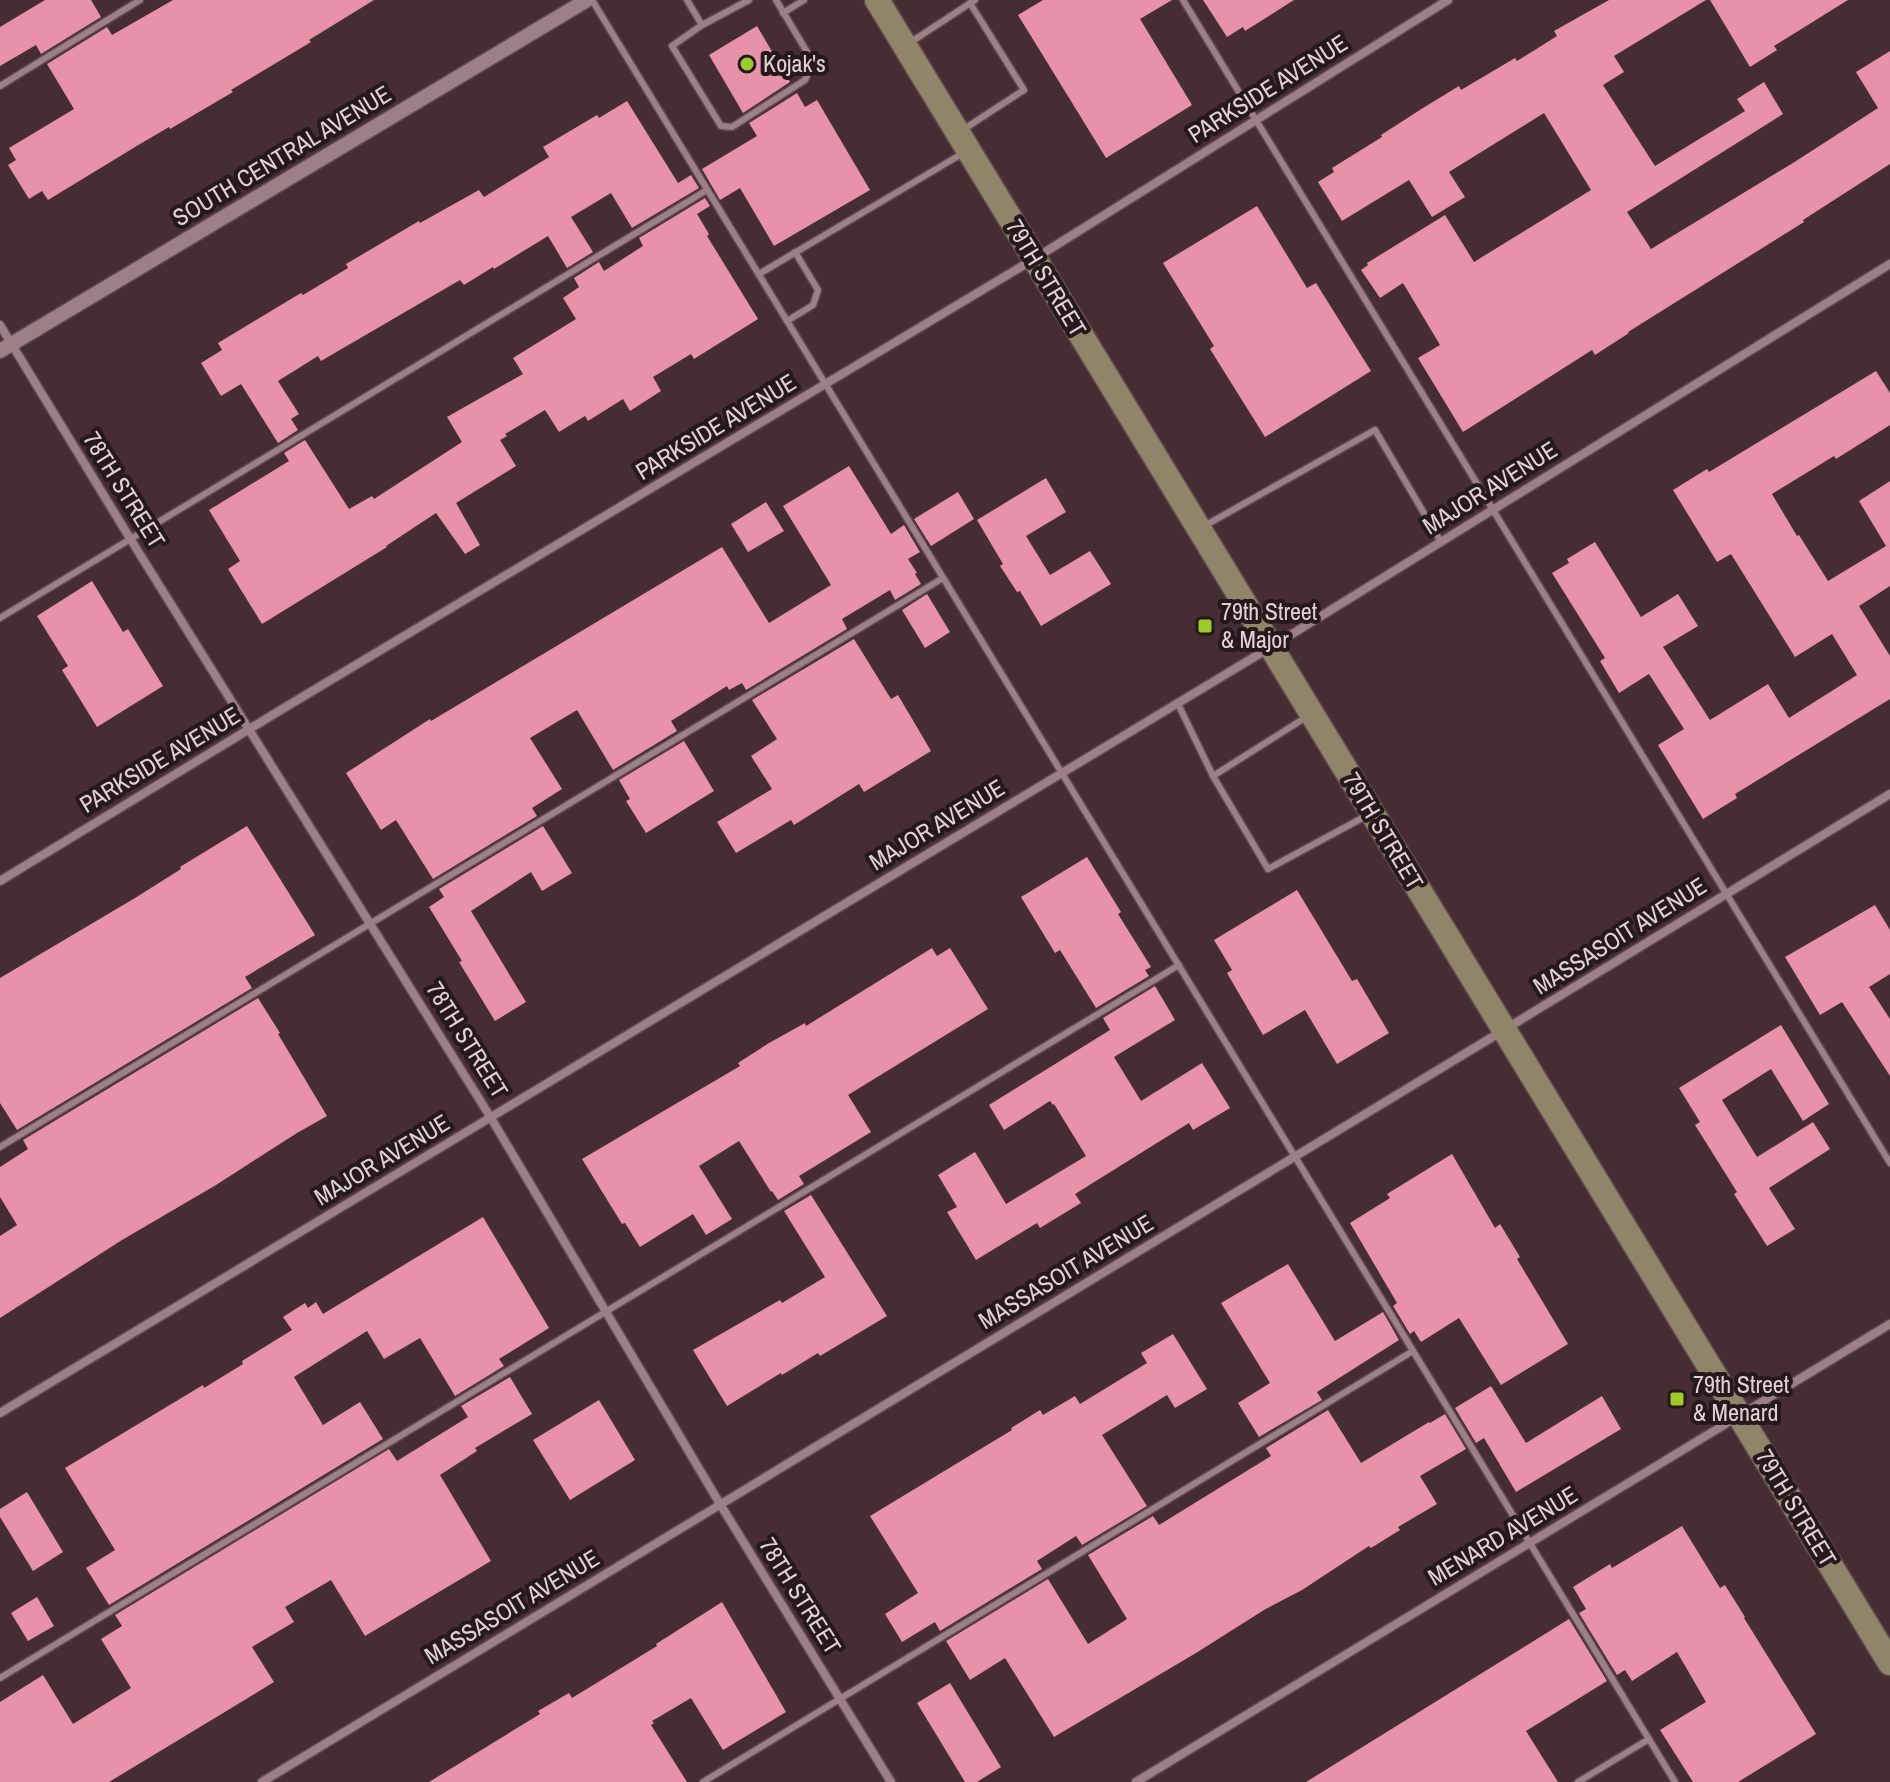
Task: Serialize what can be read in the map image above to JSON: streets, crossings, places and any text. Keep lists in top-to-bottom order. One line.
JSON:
{"streets":{"main road":["79TH STREET"],"street":["PARKSIDE AVENUE","SOUTH CENTRAL AVENUE","MAJOR AVENUE","78TH STREET","MASSASOIT AVENUE","MENARD AVENUE"]},"crossings":[["PARKSIDE AVENUE","79TH STREET"],["PARKSIDE AVENUE","78TH STREET"],["SOUTH CENTRAL AVENUE","78TH STREET"],["79TH STREET","MAJOR AVENUE"],["79TH STREET","MASSASOIT AVENUE"],["79TH STREET","MENARD AVENUE"],["MAJOR AVENUE","78TH STREET"],["78TH STREET","MASSASOIT AVENUE"]],"places":{"other":["Kojak's"],"transit":["79th Street & Major","79th Street & Menard"]}}
